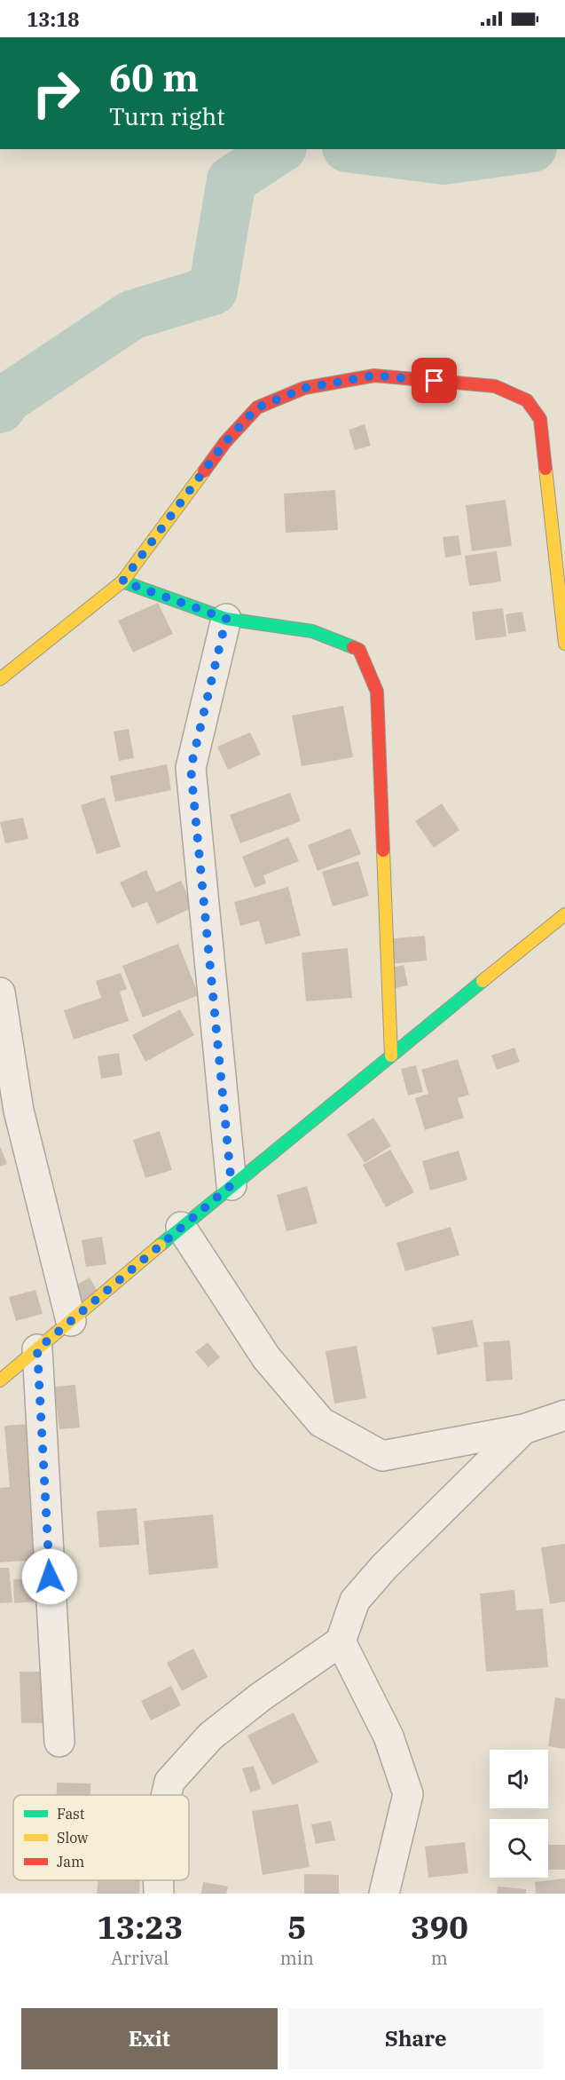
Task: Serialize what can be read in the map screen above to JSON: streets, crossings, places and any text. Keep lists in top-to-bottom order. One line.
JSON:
{"legend":["Fast","Slow","Jam"],"page":{"status":"13:18","turn":["60 m","Turn right"],"eta":["13:23","Arrival","5","min","390","m"],"buttons":["Exit","Share"]}}
